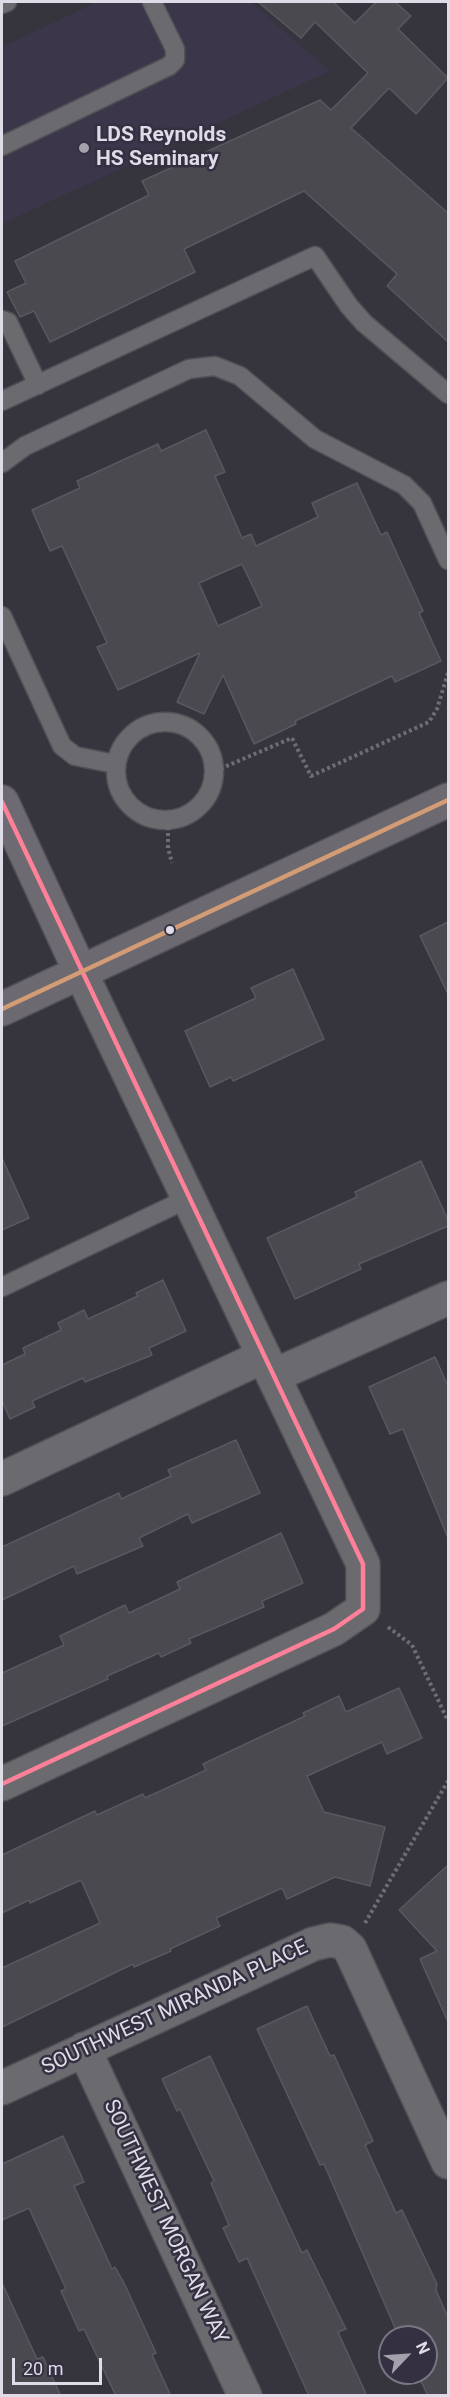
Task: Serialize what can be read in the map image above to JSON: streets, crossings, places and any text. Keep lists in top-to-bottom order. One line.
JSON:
{"streets":{"street":["SOUTHWEST MIRANDA PLACE","SOUTHWEST MORGAN WAY"]},"crossings":[["SOUTHWEST MIRANDA PLACE","SOUTHWEST MORGAN WAY"]],"places":["LDS Reynolds HS Seminary"],"scale_bar":"20 m","north":"top right"}
